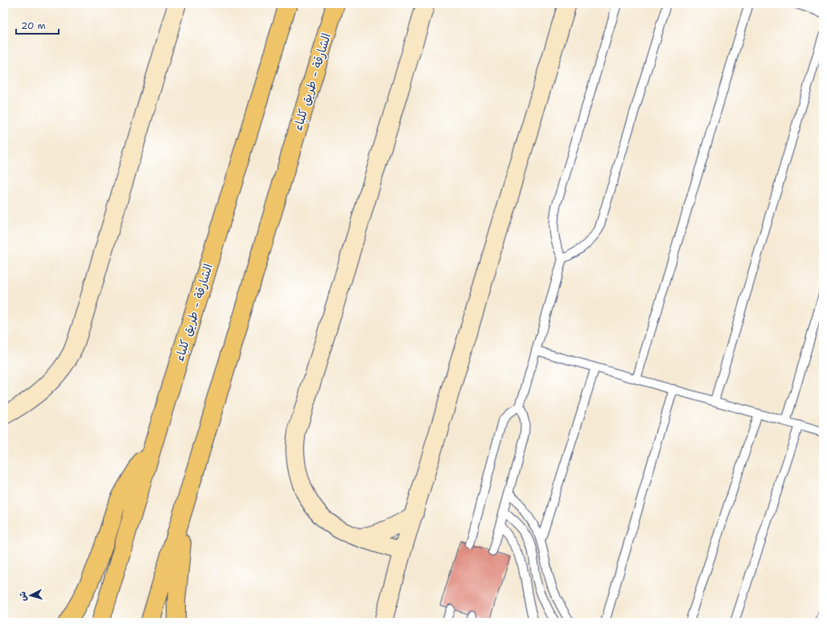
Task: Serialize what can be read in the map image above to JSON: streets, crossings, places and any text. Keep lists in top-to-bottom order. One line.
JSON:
{"streets":{"highway":["الشارقة - طريق كلباء"]},"scale_bar":"20 m","north":"left"}
